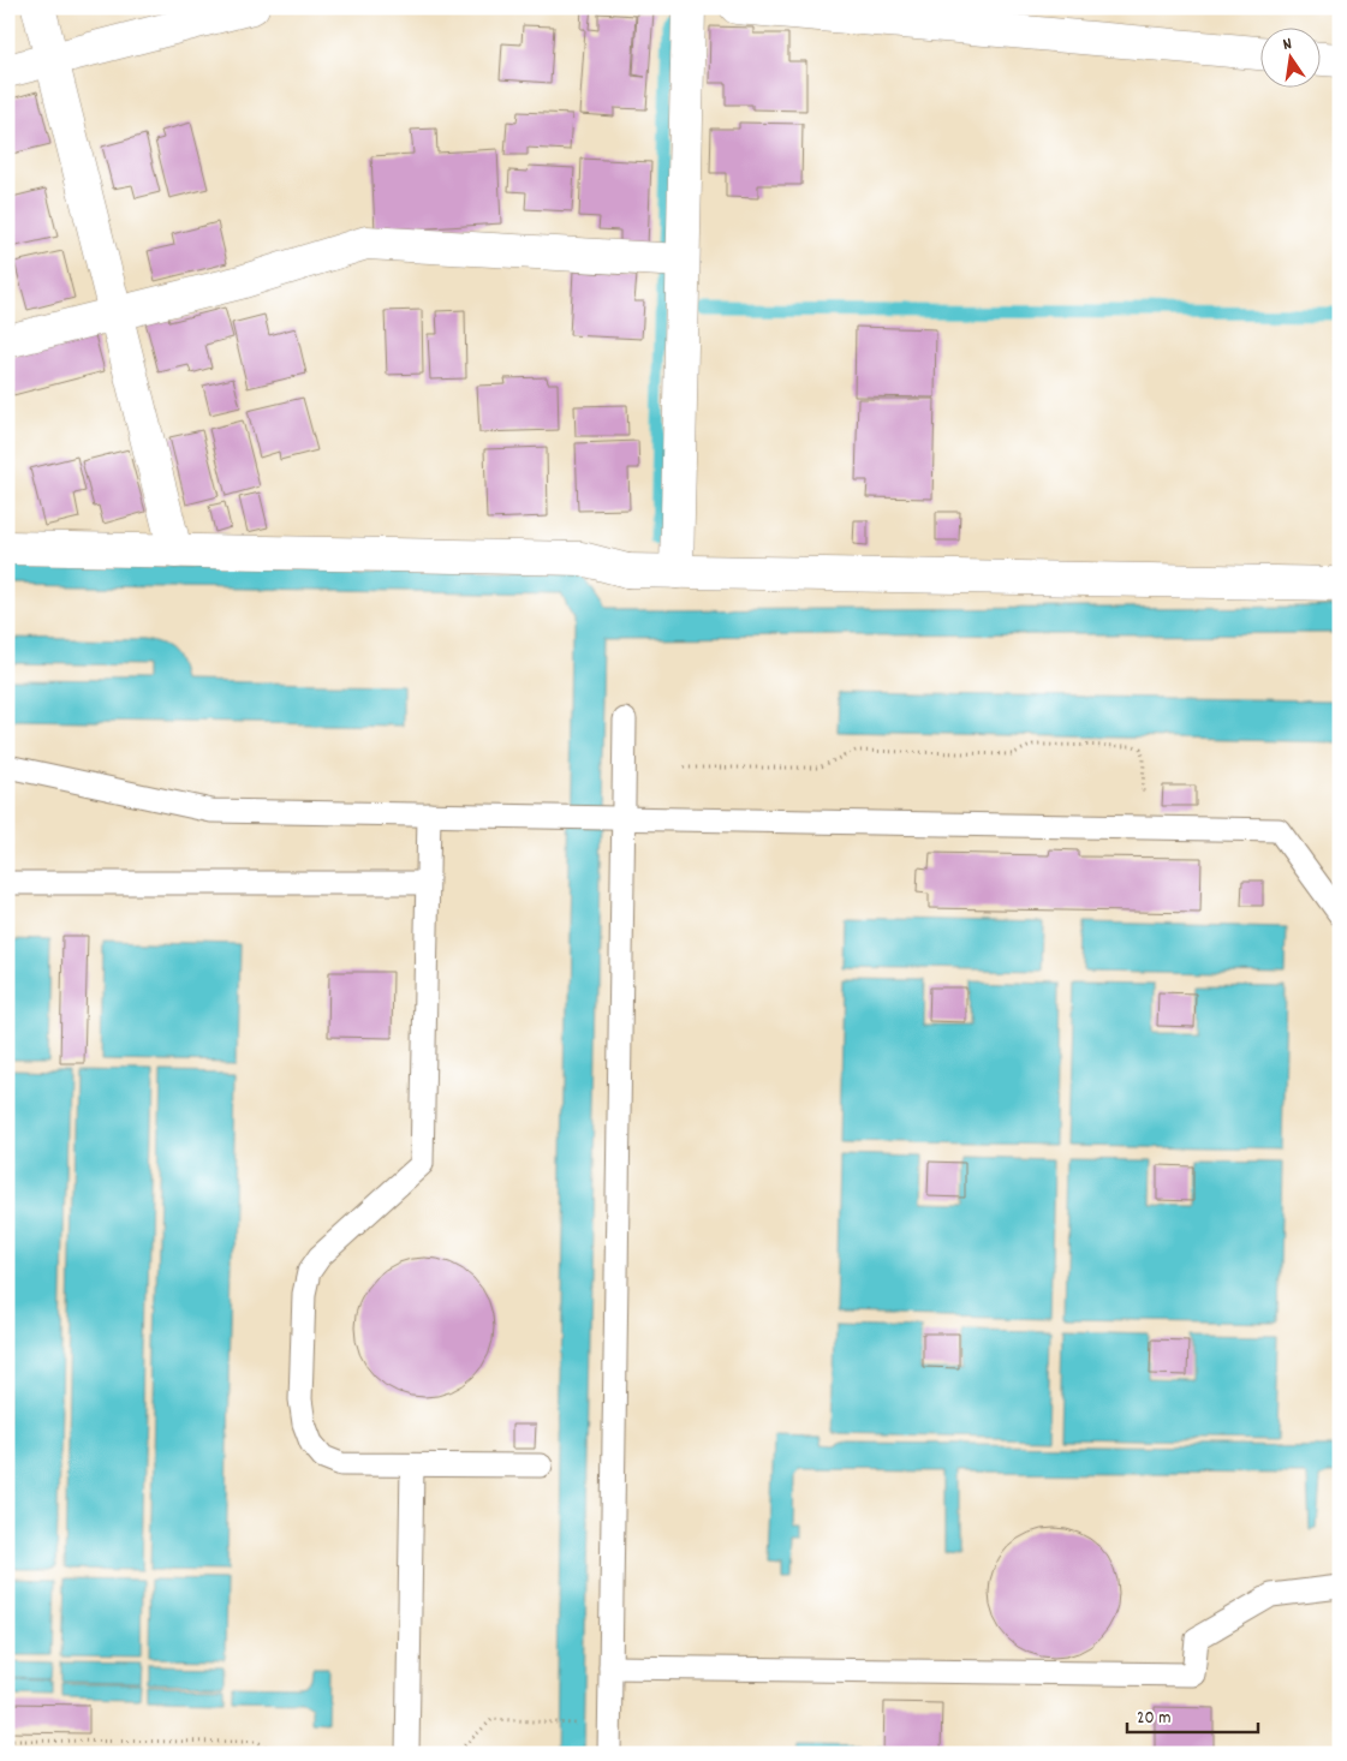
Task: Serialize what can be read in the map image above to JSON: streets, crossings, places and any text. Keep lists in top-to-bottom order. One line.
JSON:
{"scale_bar":"20 m","north":"top"}
